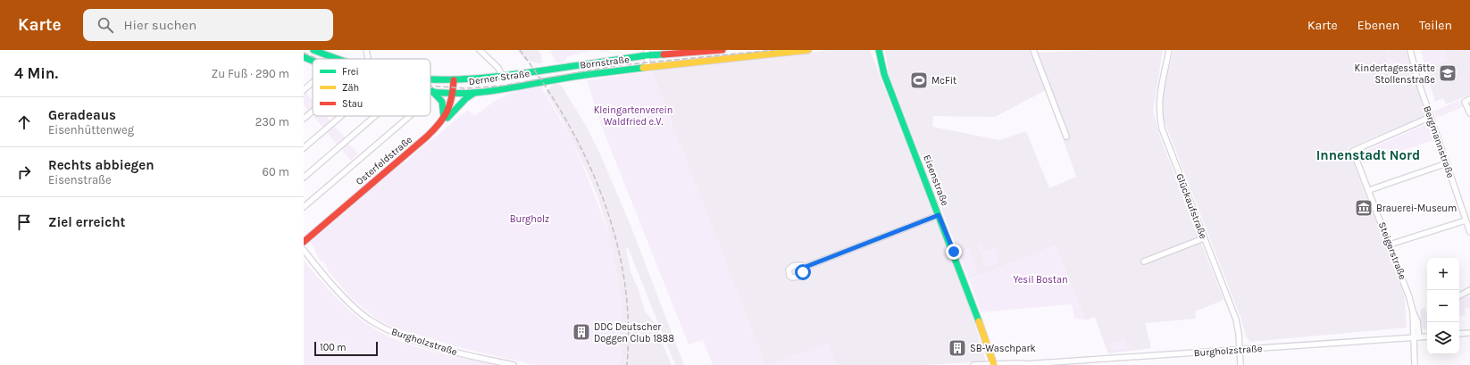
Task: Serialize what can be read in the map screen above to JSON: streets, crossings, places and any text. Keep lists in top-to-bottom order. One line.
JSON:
{"streets":{"main road":["Bornstraße","Derner Straße","Osterfeldstraße","Eisenstraße"],"street":["Bergmannstraße","Glückaufstraße","Steigerstraße","Burgholzstraße"]},"crossings":[["Bornstraße","Derner Straße"],["Derner Straße","Osterfeldstraße"],["Bergmannstraße","Steigerstraße"],["Eisenstraße","Burgholzstraße"],["Glückaufstraße","Burgholzstraße"],["Steigerstraße","Burgholzstraße"]],"districts":["Innenstadt Nord"],"parks":["Kleingartenverein Waldfried e.V.","Burgholz","Yesil Bostan"],"places":{"school or university":["Kindertagesstätte Stollenstraße"],"sports":["McFit"],"museum":["Brauerei-Museum"],"building":["DDC Deutscher Doggen Club 1888","SB-Waschpark"]},"legend":["Frei","Zäh","Stau"],"scale_bar":"100 m","page":{"header":"Karte","search":"Hier suchen","nav":["Karte","Ebenen","Teilen"],"heading":["4 Min.","Zu Fuß · 290 m"],"list":[["Geradeaus","Eisenhüttenweg","230 m"],["Rechts abbiegen","Eisenstraße","60 m"],"Ziel erreicht"],"map_buttons":["+","−"],"scale":"100 m"}}
